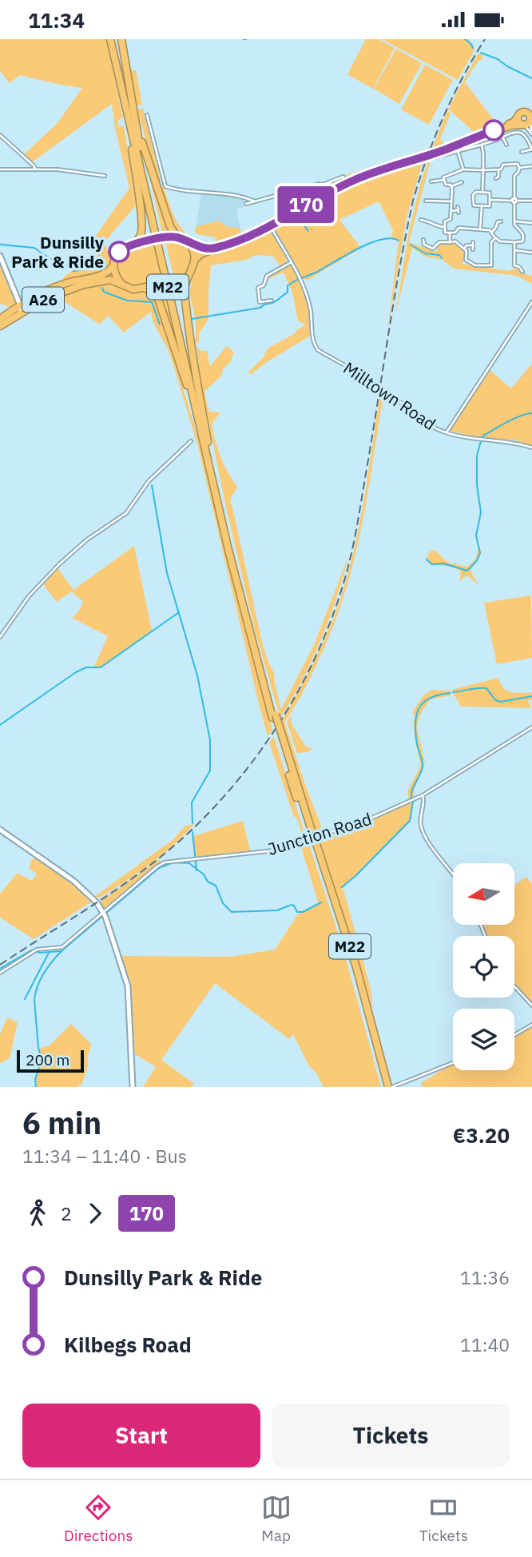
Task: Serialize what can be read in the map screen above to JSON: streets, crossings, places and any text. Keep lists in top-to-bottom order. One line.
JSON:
{"streets":{"highway":["M22","A26"],"street":["Milltown Road","Junction Road"]},"places":["Dunsilly Park & Ride"],"lines":["bus line 170"],"scale_bar":"200 m","north":"left","page":{"status":"11:34","on_map":"170","scale":"200 m","heading":["6 min","11:34 – 11:40 · Bus","€3.20"],"legs":["2","170"],"list":[{"name":"Dunsilly Park & Ride","value":"11:36"},{"name":"Kilbegs Road","value":"11:40"}],"buttons":["Start","Tickets"],"tabs":["Directions","Map","Tickets"]}}
